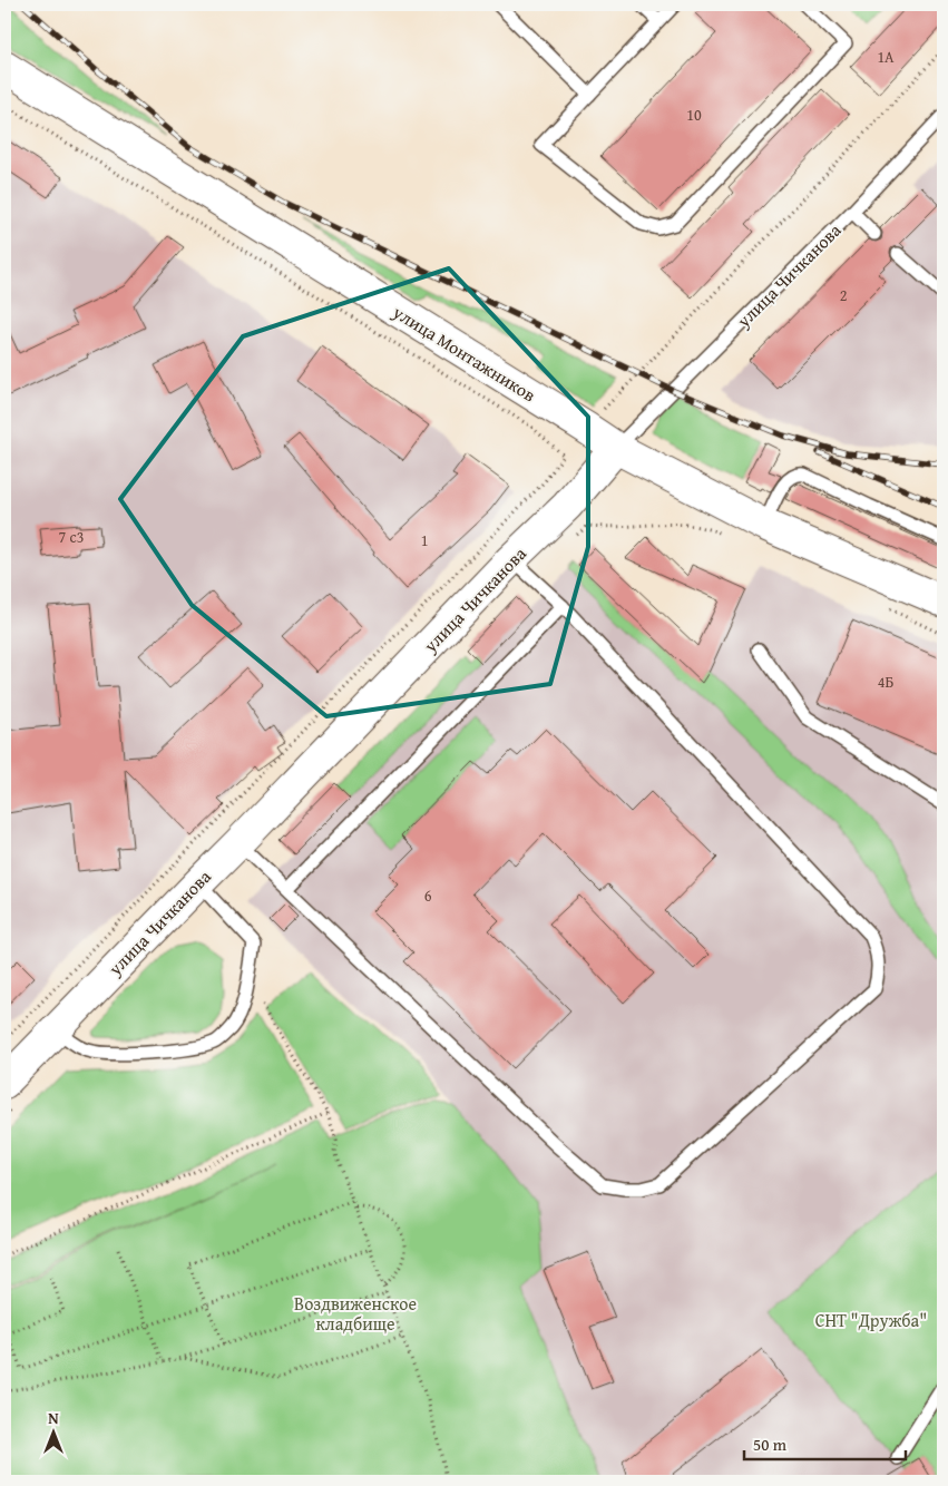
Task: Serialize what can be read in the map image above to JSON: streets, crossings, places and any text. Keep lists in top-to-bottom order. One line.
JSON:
{"streets":{"main road":["улица Чичканова","улица Монтажников"]},"crossings":[["улица Чичканова","улица Монтажников"]],"parks":["Воздвиженское кладбище","СНТ \"Дружба\""],"house_numbers":["1А","10","2","7 с3","1","4Б","6"],"scale_bar":"50 m","north":"top"}
